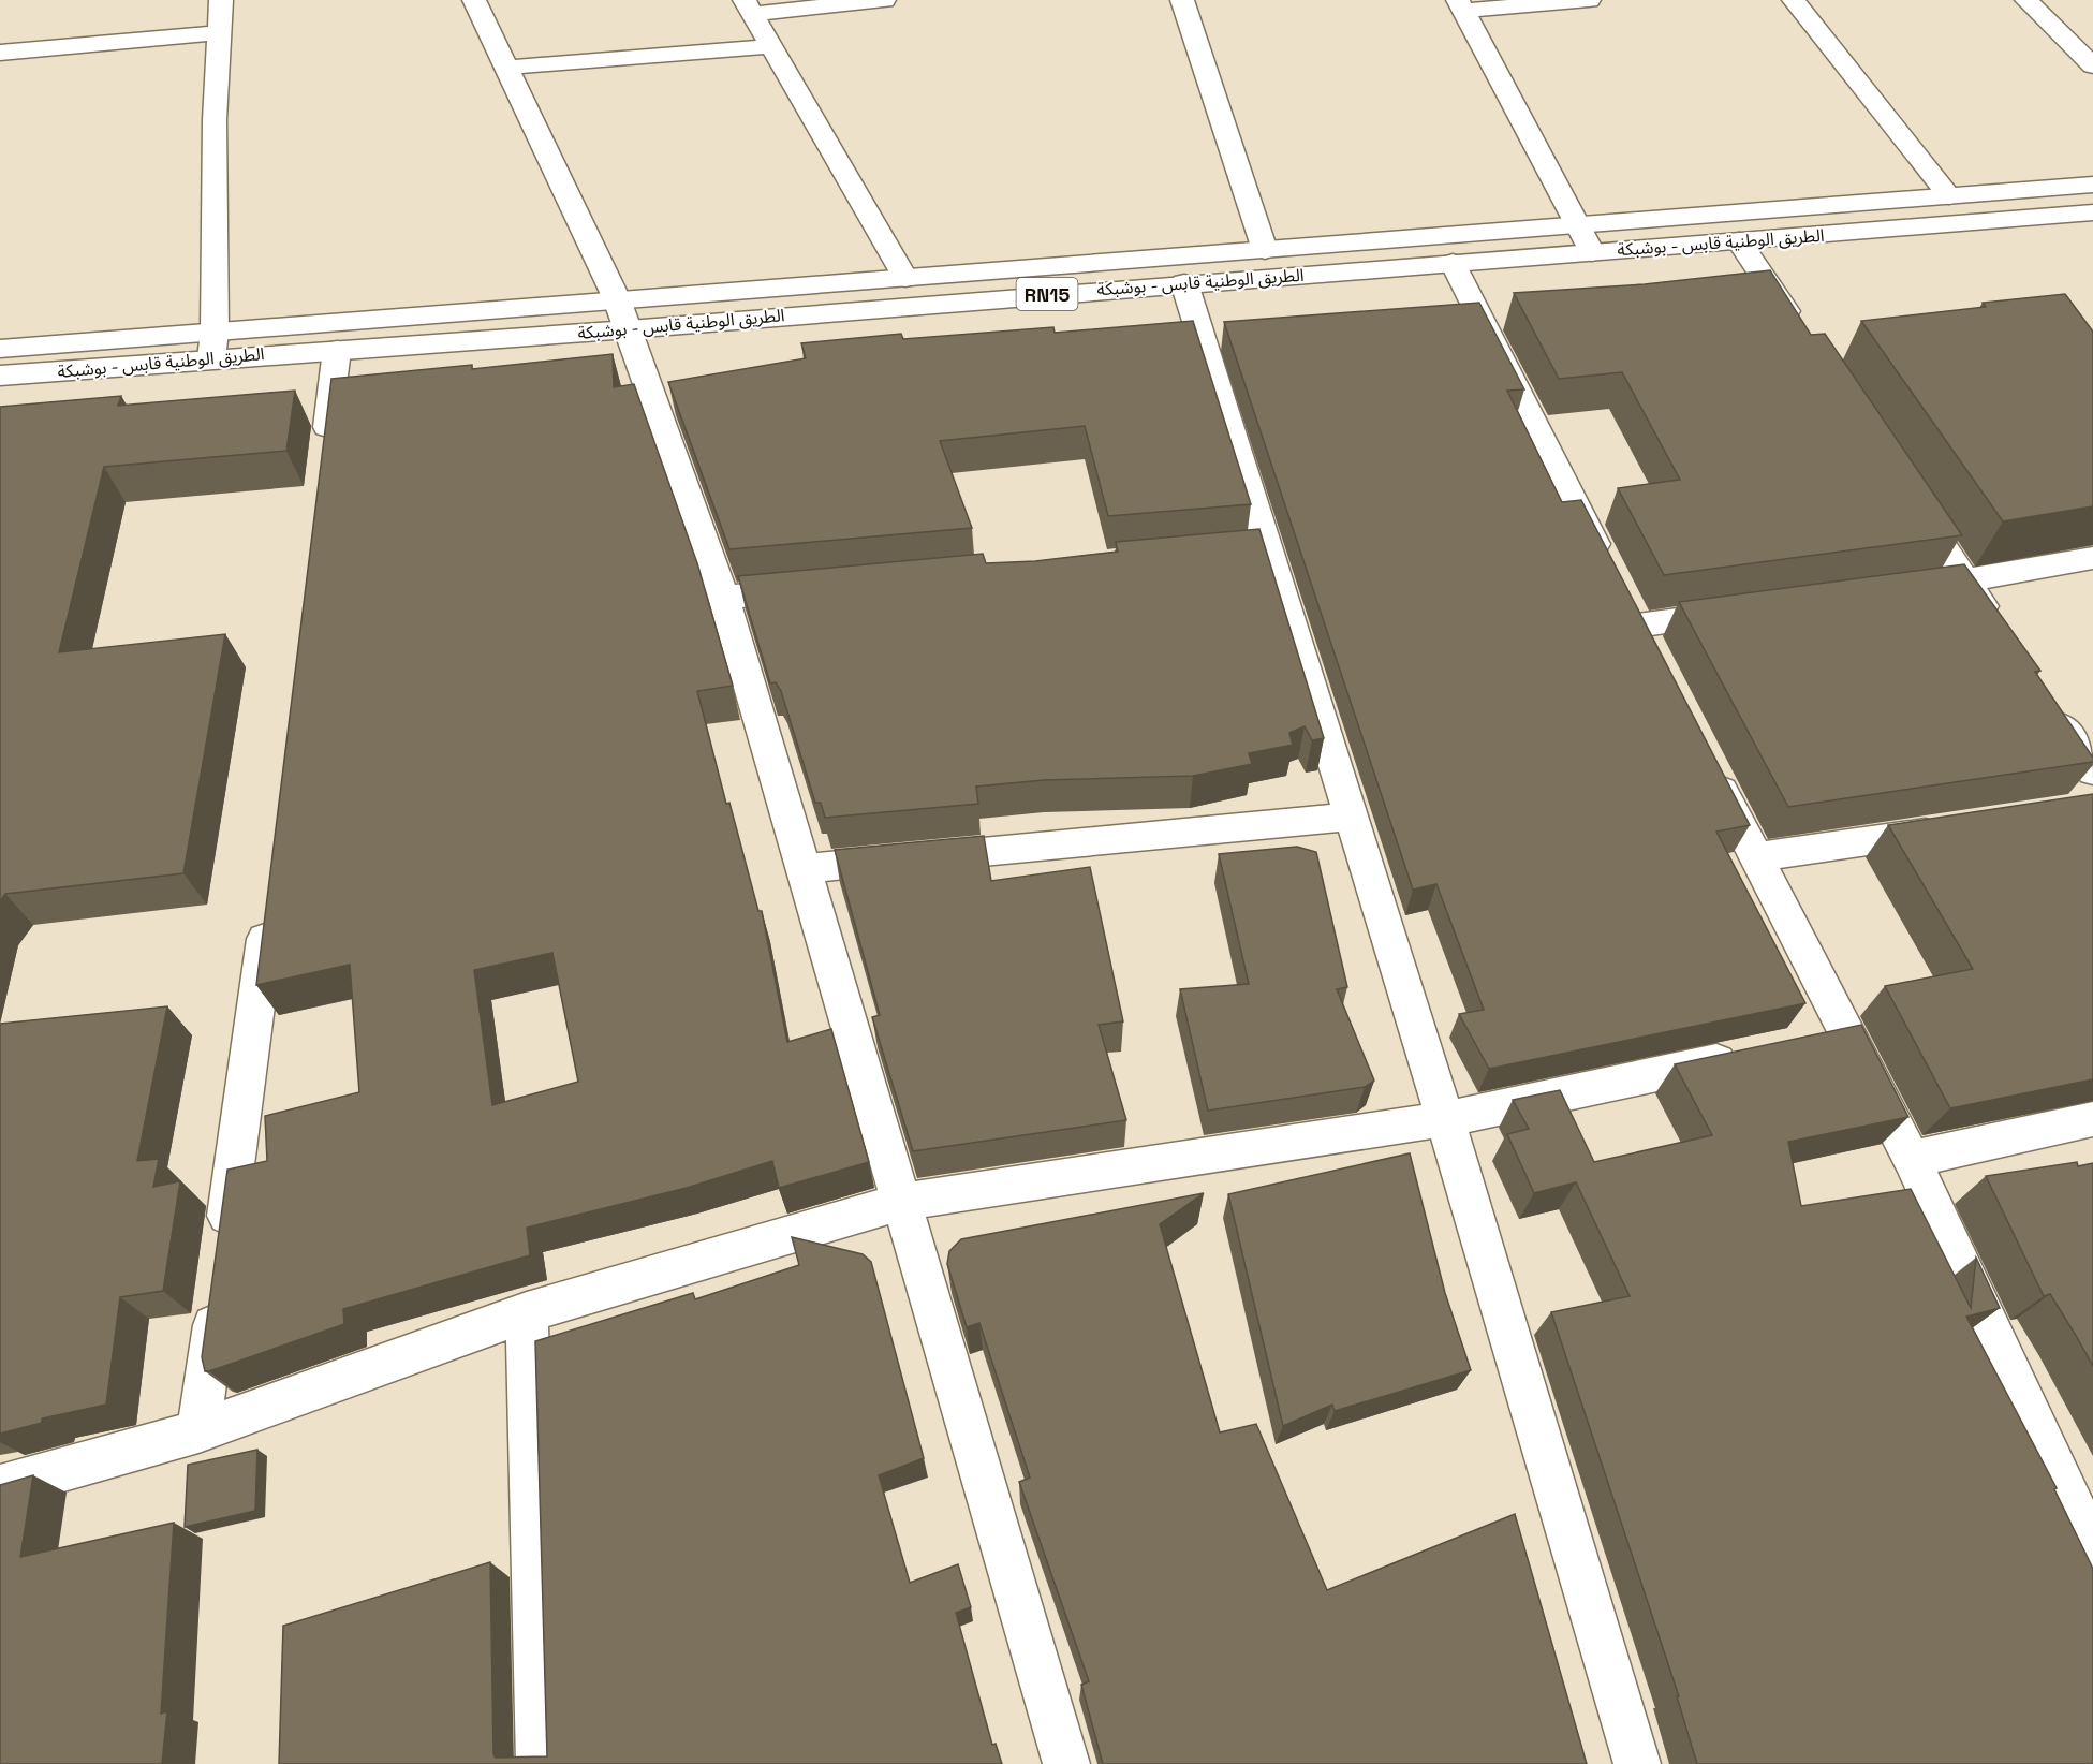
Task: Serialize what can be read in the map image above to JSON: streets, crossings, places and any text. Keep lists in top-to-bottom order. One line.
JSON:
{"streets":{"street":["الطريق الوطنية قابس - بوشبكة","RN15"]}}
